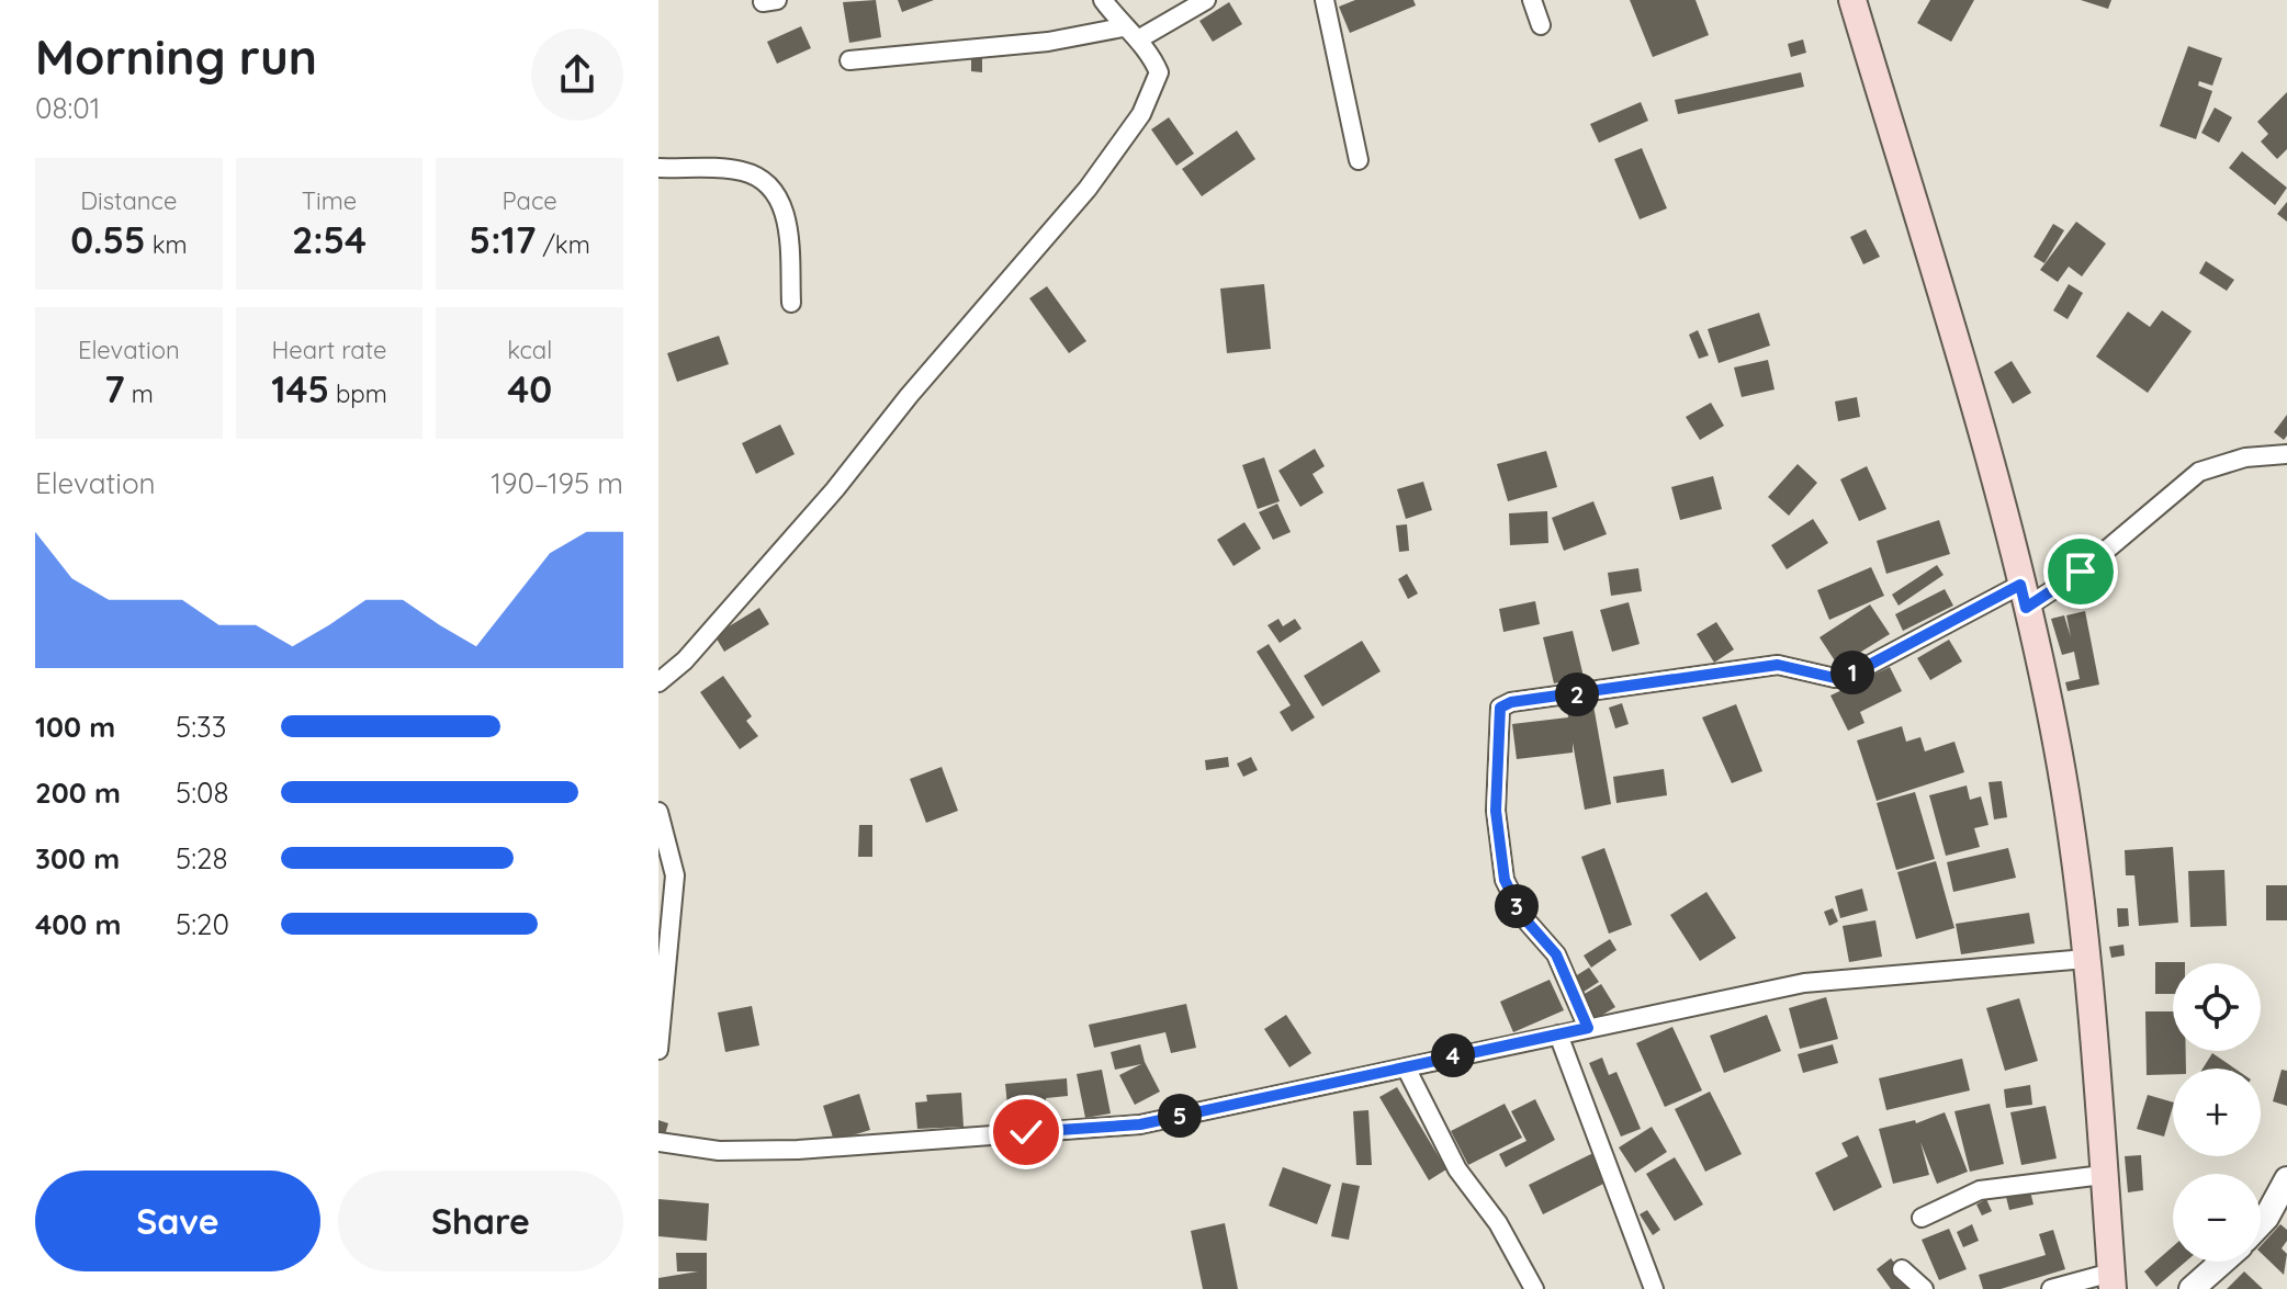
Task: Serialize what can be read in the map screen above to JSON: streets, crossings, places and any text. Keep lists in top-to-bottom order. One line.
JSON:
{"page":{"heading":["Morning run","08:01"],"stats":[["Distance","0.55 km"],["Time","2:54"],["Pace","5:17 /km"],["Elevation","7 m"],["Heart rate","145 bpm"],["kcal","40"]],"chart":["Elevation","190–195 m"],"pins":["1","2","3","4","5"],"list":[{"name":"100 m","note":"5:33"},{"name":"200 m","note":"5:08"},{"name":"300 m","note":"5:28"},{"name":"400 m","note":"5:20"}],"map_buttons":["+","−"],"buttons":["Save","Share"]}}
